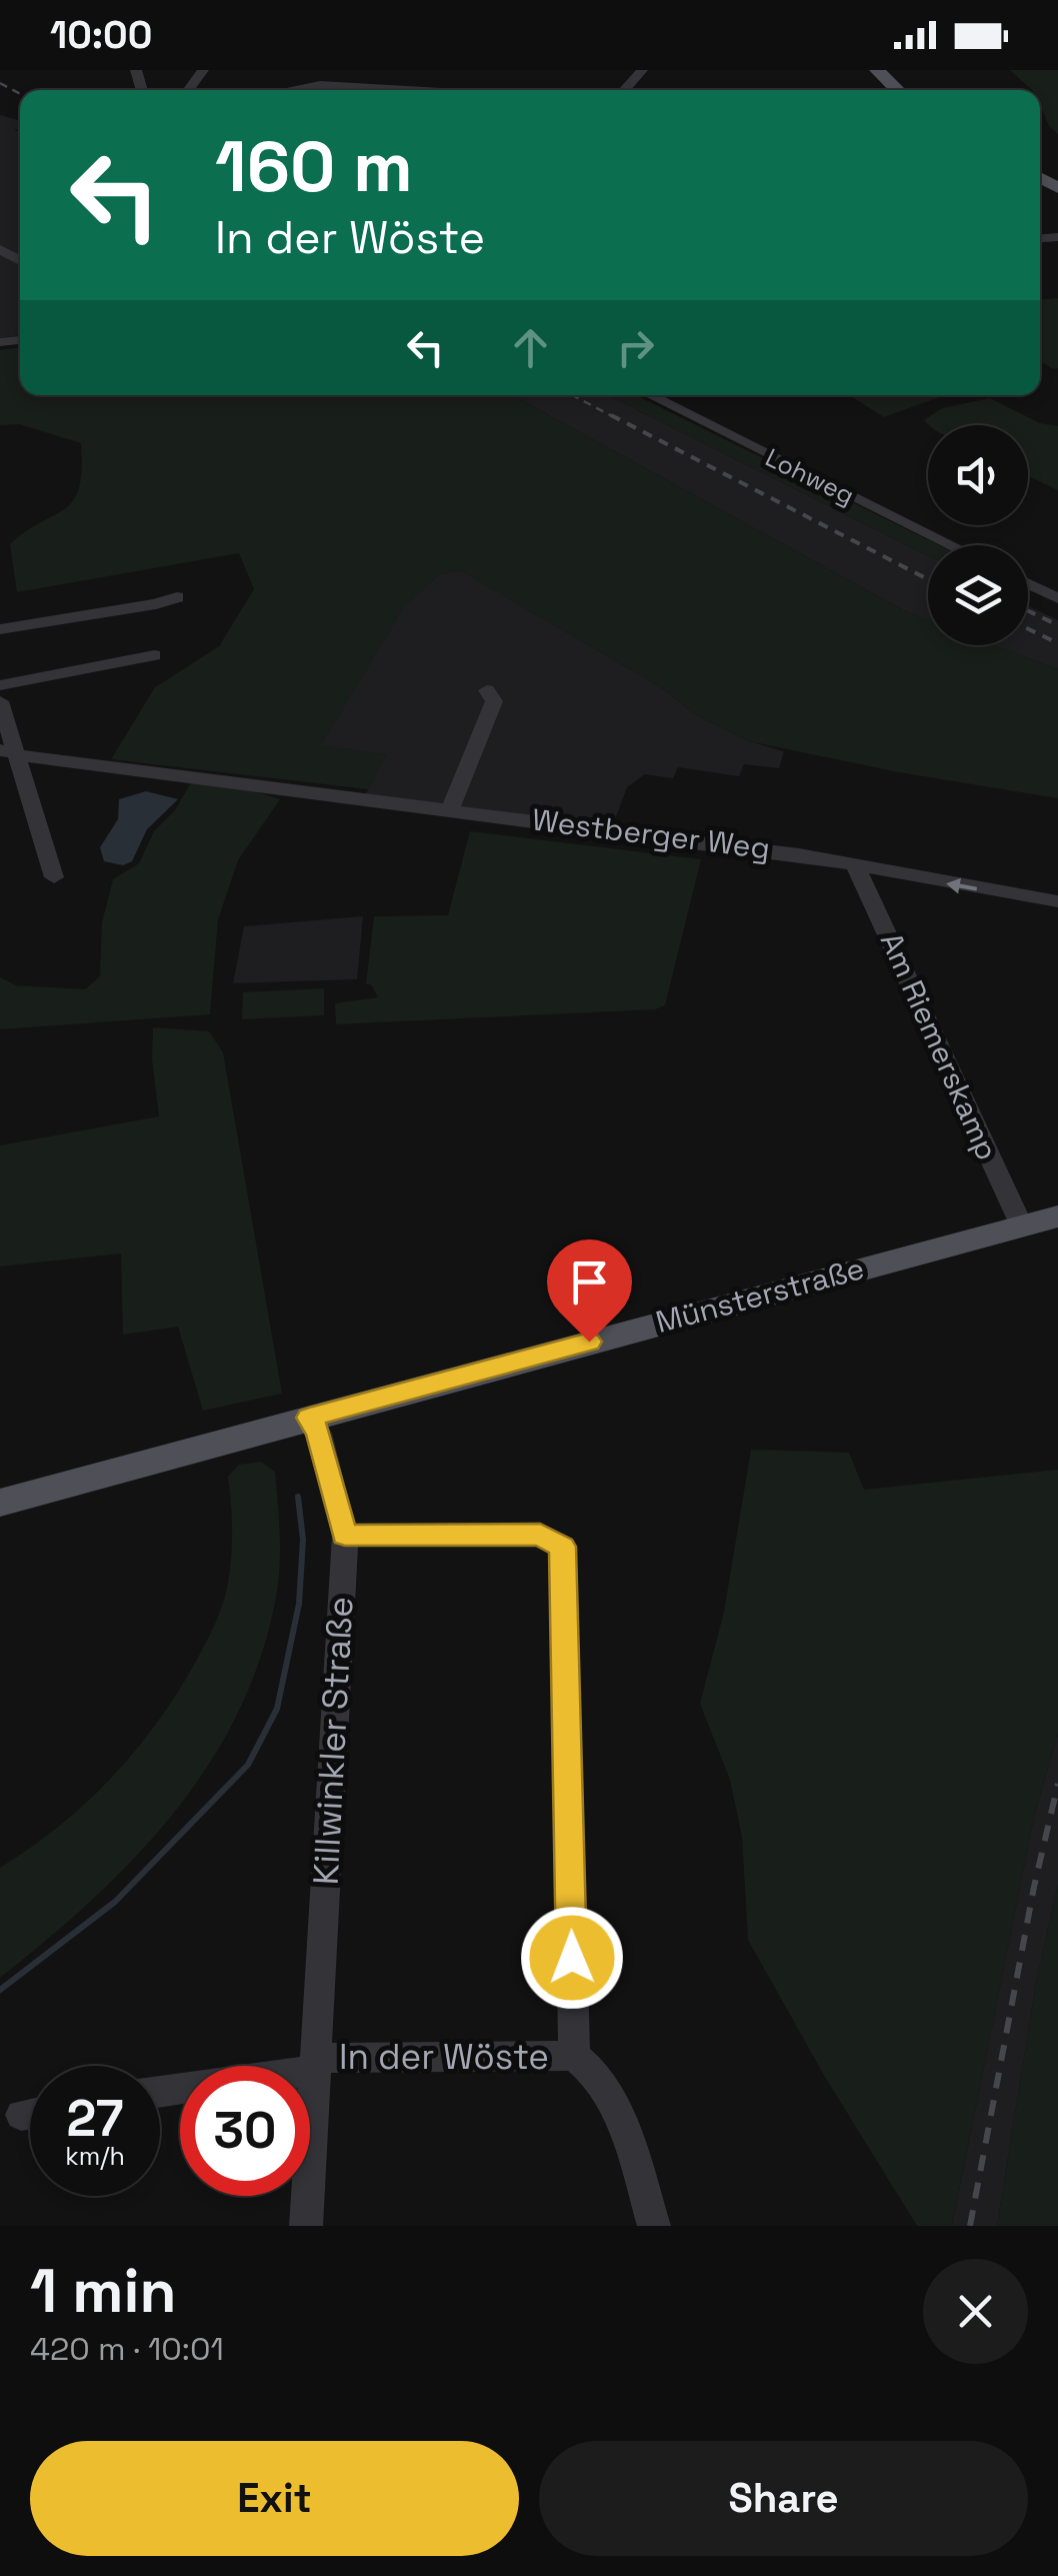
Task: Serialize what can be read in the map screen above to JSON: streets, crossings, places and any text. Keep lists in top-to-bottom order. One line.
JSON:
{"streets":{"main road":["Münsterstraße"],"street":["Lohweg","Westberger Weg","Am Riemerskamp","Killwinkler Straße","In der Wöste"]},"crossings":[["Westberger Weg","Am Riemerskamp"],["Am Riemerskamp","Münsterstraße"],["Münsterstraße","Killwinkler Straße"],["Killwinkler Straße","In der Wöste"]],"page":{"status":"10:00","turn":["160 m","In der Wöste"],"speed":"27 km/h","limit":"30","heading":["1 min","420 m · 10:01"],"buttons":["Exit","Share"]}}
